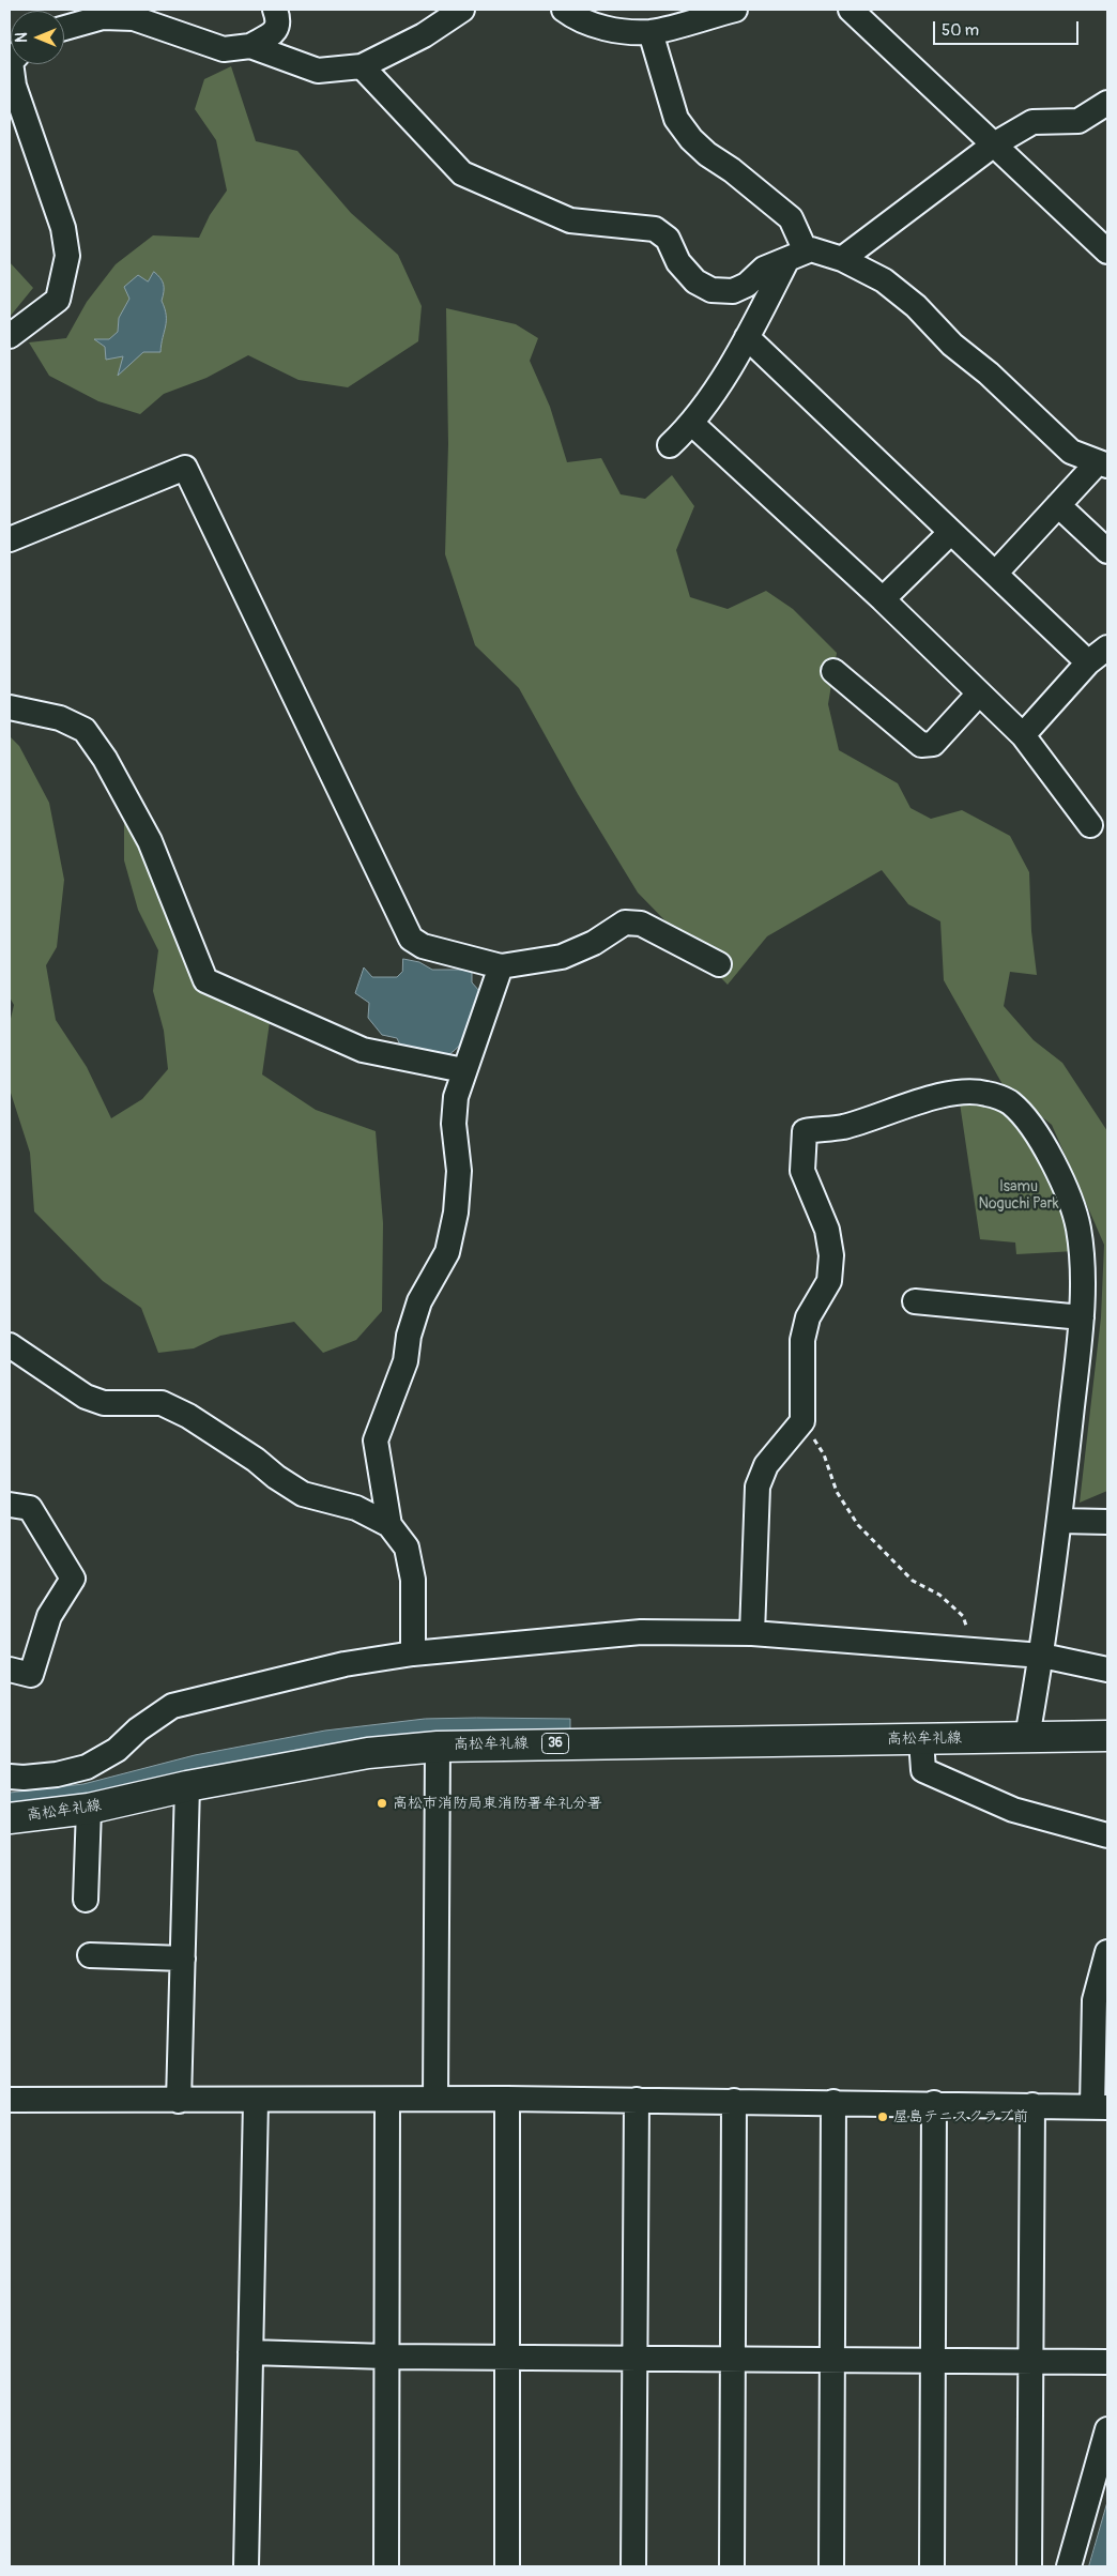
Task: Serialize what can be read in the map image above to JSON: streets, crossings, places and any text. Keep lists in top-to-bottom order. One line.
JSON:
{"streets":{"main road":["高松牟礼線","36"]},"parks":["Isamu Noguchi Park"],"places":["高松市消防局東消防署牟礼分署","屋島テニスクラブ前"],"scale_bar":"50 m","north":"left"}
